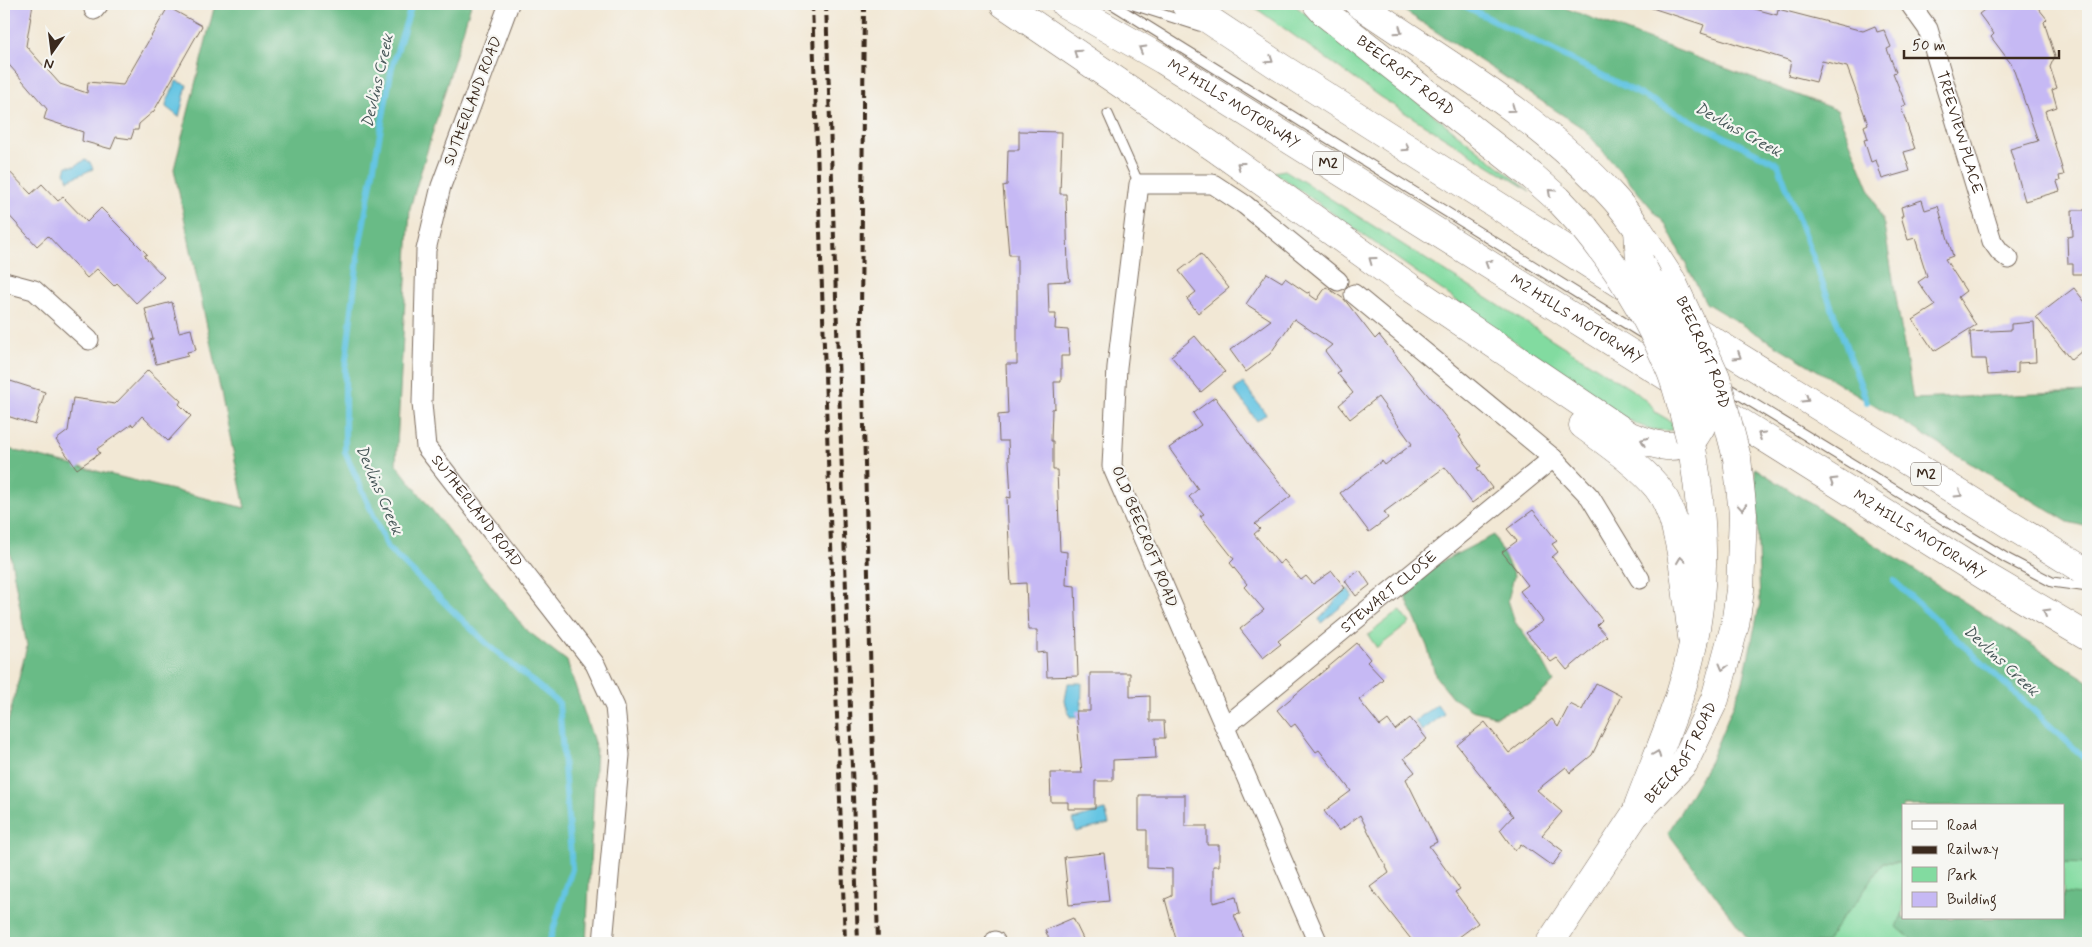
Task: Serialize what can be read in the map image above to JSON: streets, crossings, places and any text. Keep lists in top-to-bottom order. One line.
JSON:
{"streets":{"main road":["BEECROFT ROAD","M2 HILLS MOTORWAY","M2"],"street":["SUTHERLAND ROAD","TREEVIEW PLACE","OLD BEECROFT ROAD","STEWART CLOSE"]},"crossings":[["OLD BEECROFT ROAD","STEWART CLOSE"]],"water":["Devlins Creek"],"legend":["Road","Railway","Park","Building"],"scale_bar":"50 m","north":"bottom"}
